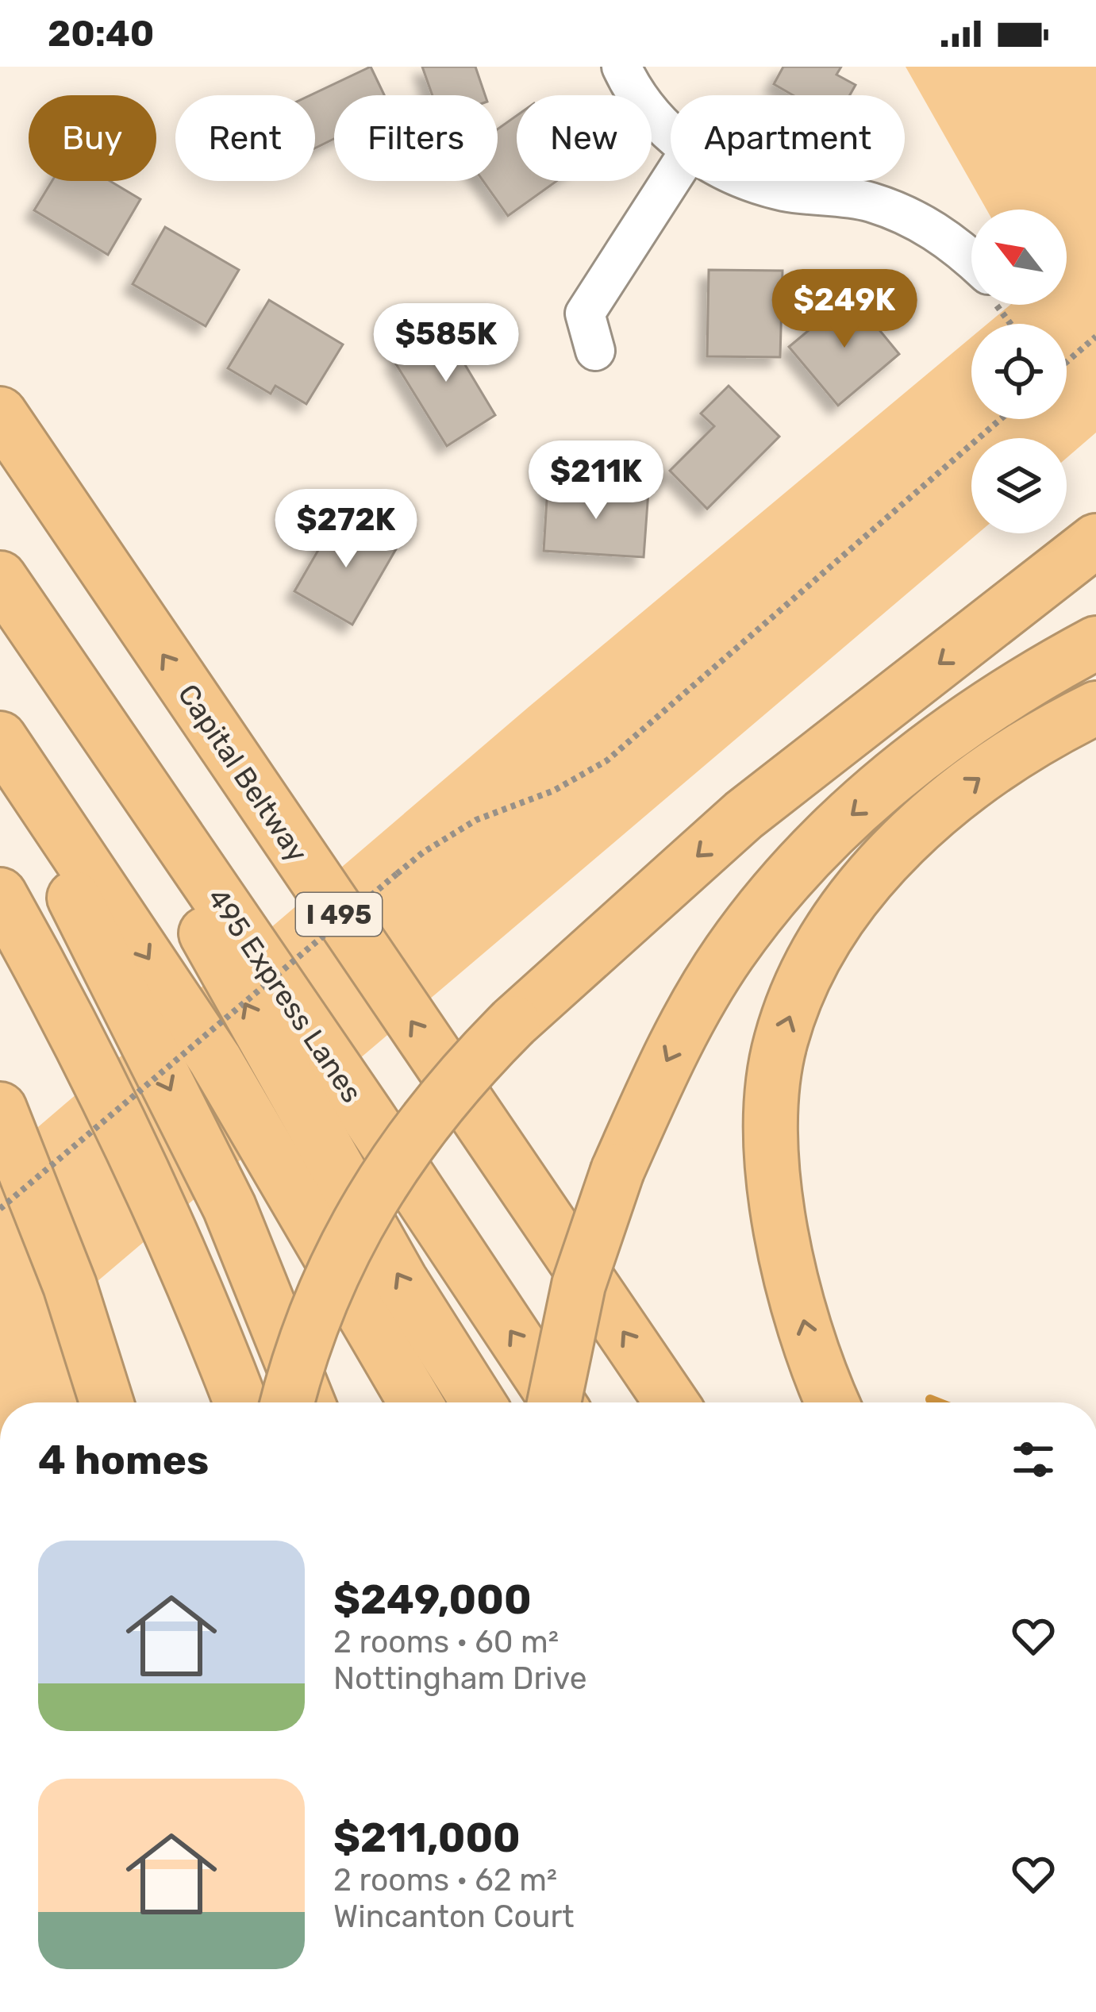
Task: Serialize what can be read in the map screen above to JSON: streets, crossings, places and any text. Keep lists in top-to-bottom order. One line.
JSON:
{"streets":{"highway":["Capital Beltway","I 495","495 Express Lanes"]},"north":"top left","page":{"status":"20:40","chip":["Buy","Rent","Filters","New","Apartment"],"price":["$249K","$585K","$211K","$272K"],"heading":"4 homes","list":[{"name":"$249,000","note":"2 rooms · 60 m² · Nottingham Drive"},{"name":"$211,000","note":"2 rooms · 62 m² · Wincanton Court"}]}}
